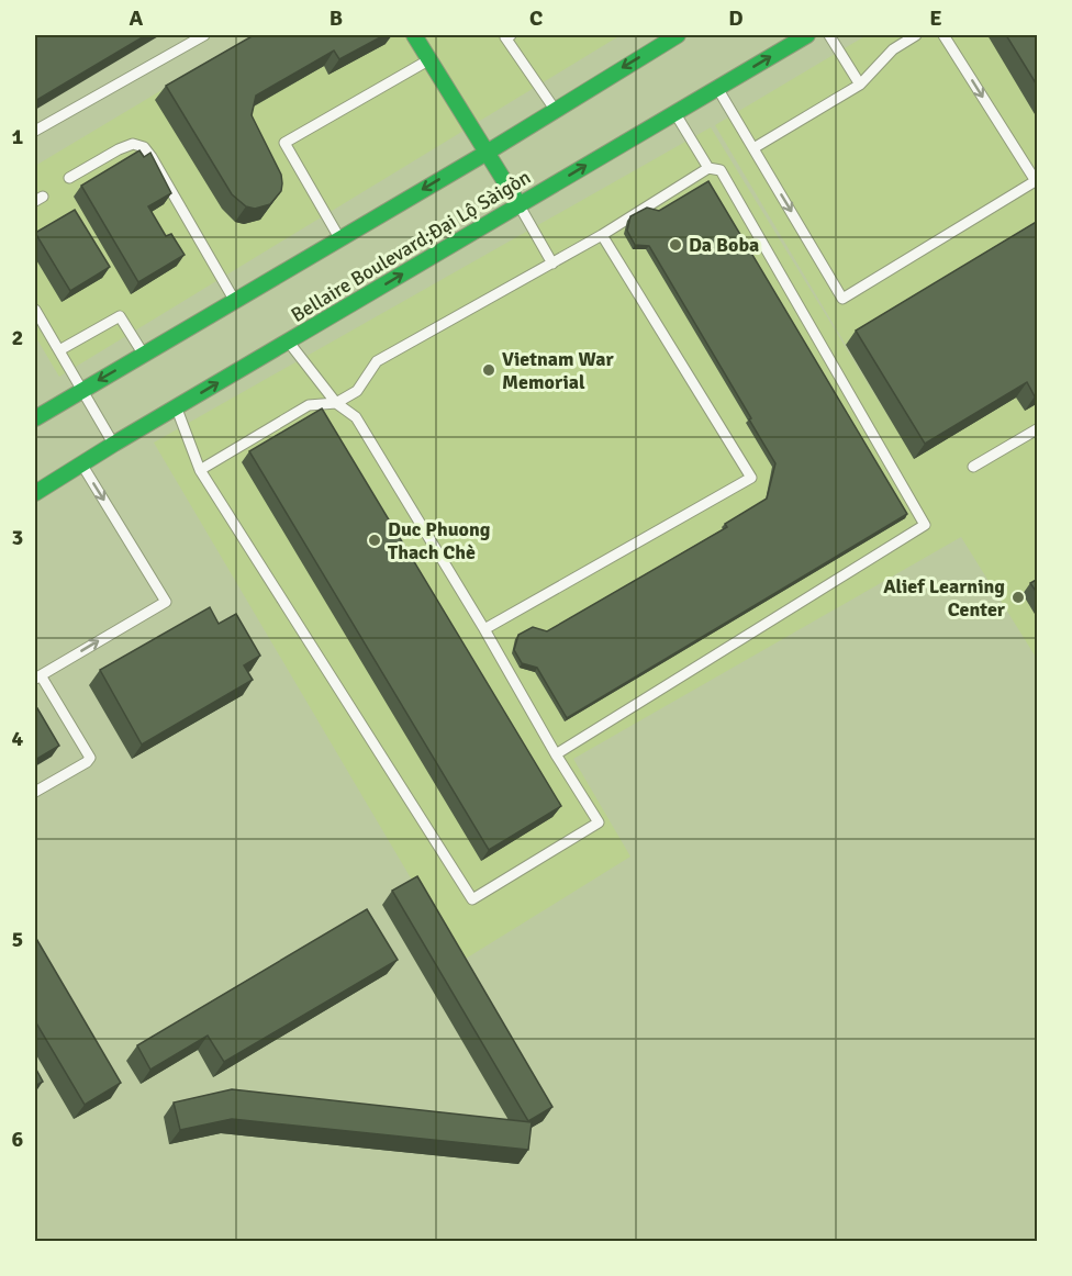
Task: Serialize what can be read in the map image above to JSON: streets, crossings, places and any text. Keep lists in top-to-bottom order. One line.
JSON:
{"streets":{"main road":["Bellaire Boulevard;Đại Lộ Sàigòn"]},"places":["Da Boba","Vietnam War Memorial","Duc Phuong Thach Chè","Alief Learning Center"],"grid":{"columns":["A","B","C","D","E"],"rows":["1","2","3","4","5","6"]}}
